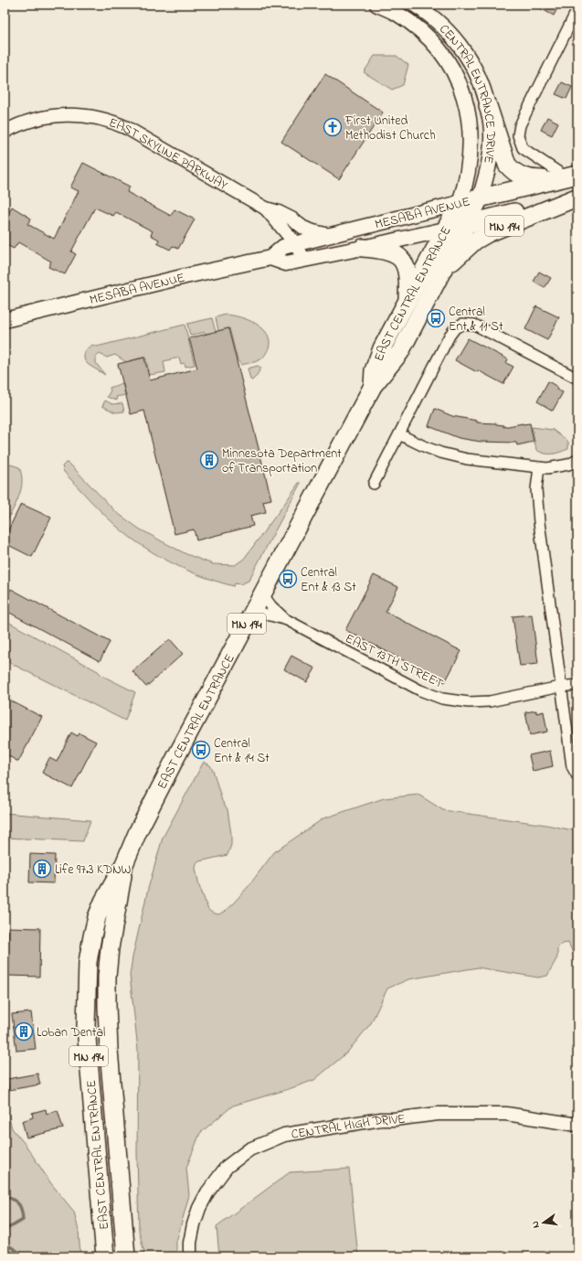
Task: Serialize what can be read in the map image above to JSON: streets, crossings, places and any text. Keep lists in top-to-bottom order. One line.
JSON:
{"streets":{"highway":["MESABA AVENUE","MN 194","EAST CENTRAL ENTRANCE"],"main road":["CENTRAL ENTRANCE DRIVE"],"street":["EAST SKYLINE PARKWAY","EAST 13TH STREET","CENTRAL HIGH DRIVE"]},"crossings":[["CENTRAL ENTRANCE DRIVE","MESABA AVENUE"],["CENTRAL ENTRANCE DRIVE","EAST CENTRAL ENTRANCE"],["EAST SKYLINE PARKWAY","MESABA AVENUE"],["MESABA AVENUE","MN 194"],["MESABA AVENUE","EAST CENTRAL ENTRANCE"],["MN 194","EAST CENTRAL ENTRANCE"],["EAST CENTRAL ENTRANCE","EAST 13TH STREET"]],"places":{"church":["First United Methodist Church"],"bus stop":["Central Ent & 11 St","Central Ent & 13 St","Central Ent & 14 St"],"building":["Minnesota Department of Transportation","Life 97.3 KDNW","Loban Dental"]},"north":"left"}
